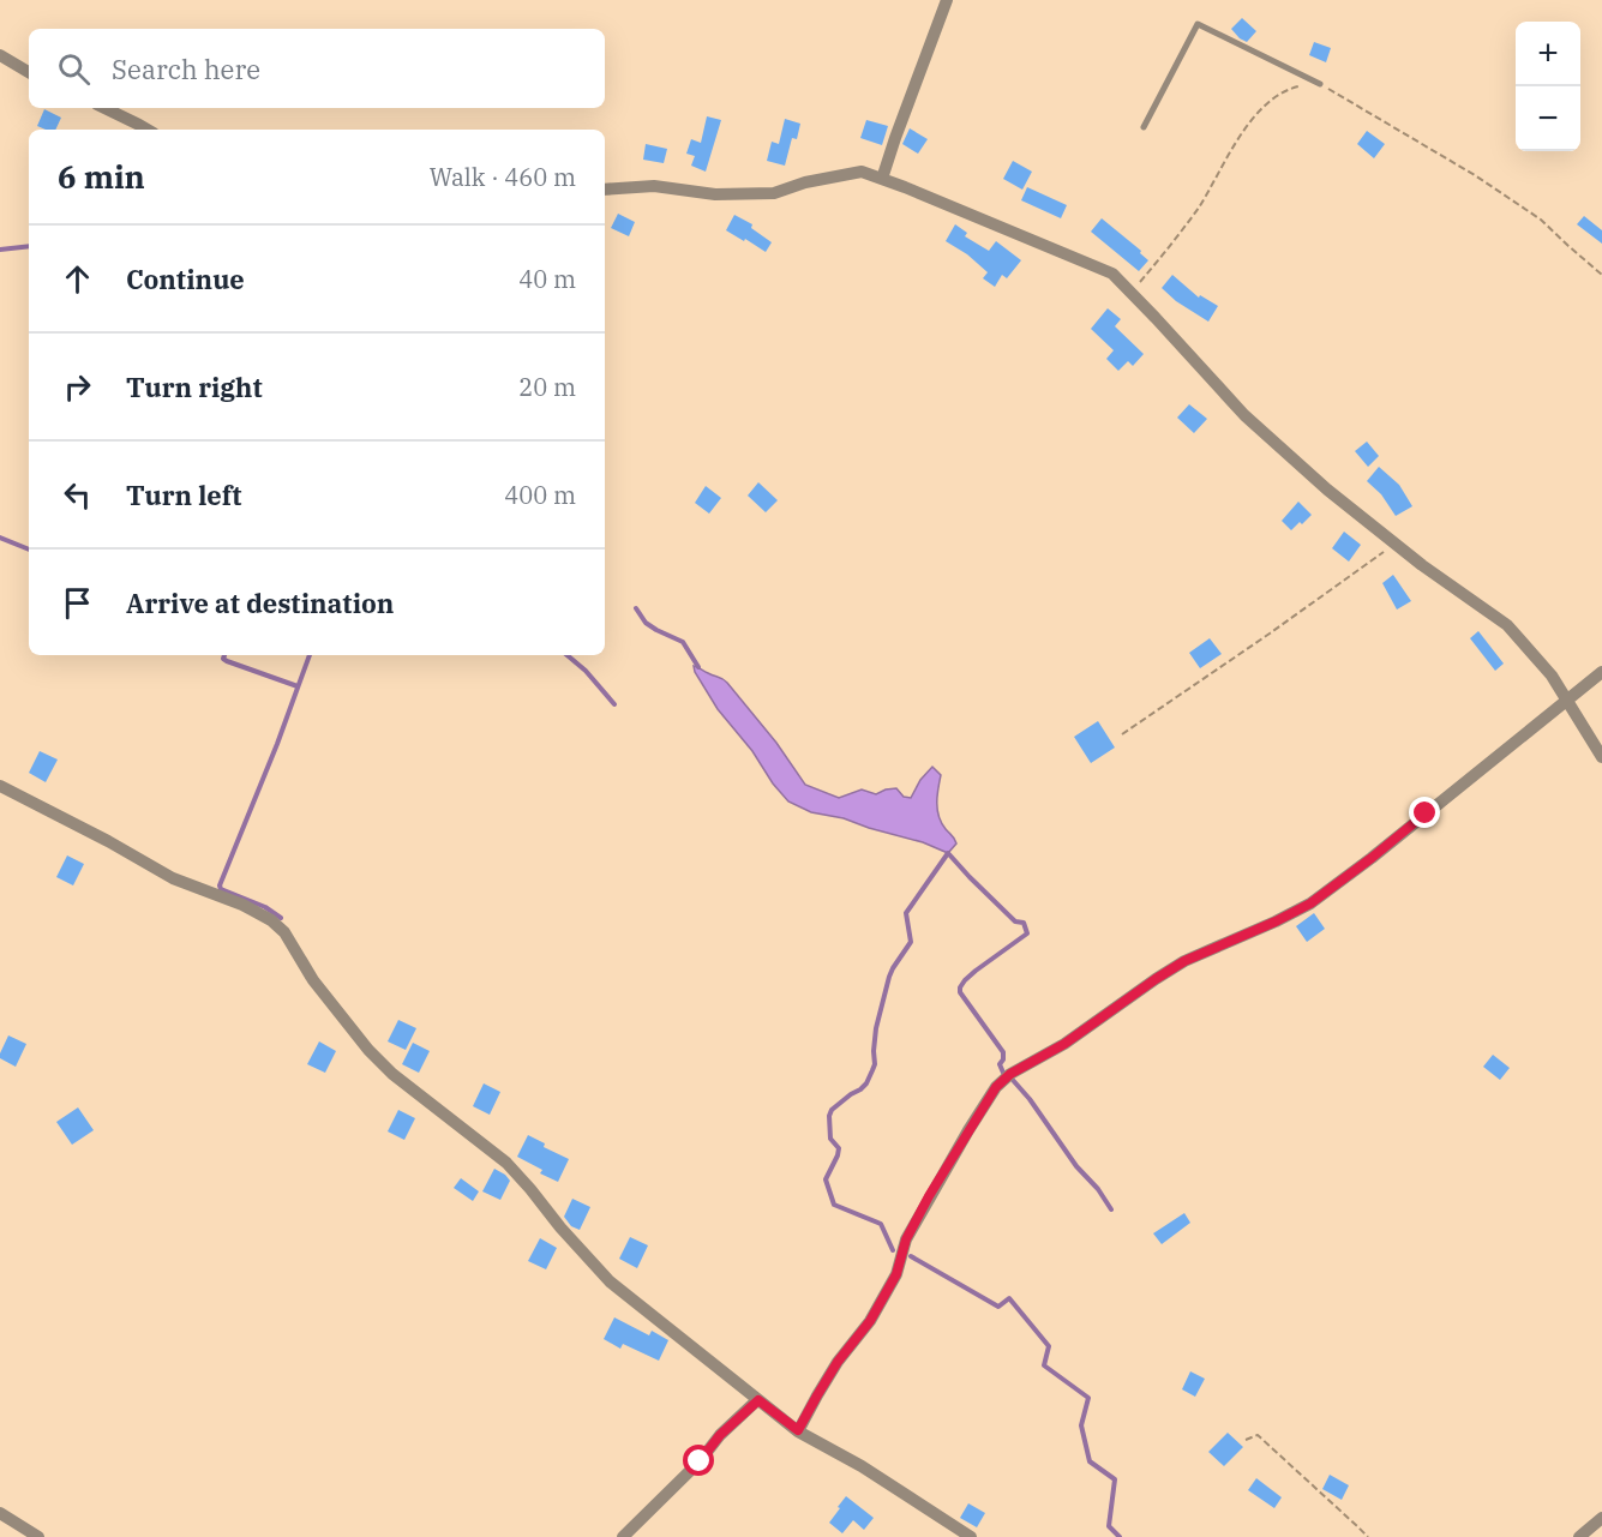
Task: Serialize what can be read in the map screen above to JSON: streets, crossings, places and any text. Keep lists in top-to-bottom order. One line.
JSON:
{"page":{"map_buttons":["+","−"],"search":"Search here","heading":["6 min","Walk · 460 m"],"list":[["Continue","40 m"],["Turn right","20 m"],["Turn left","400 m"],"Arrive at destination"]}}
